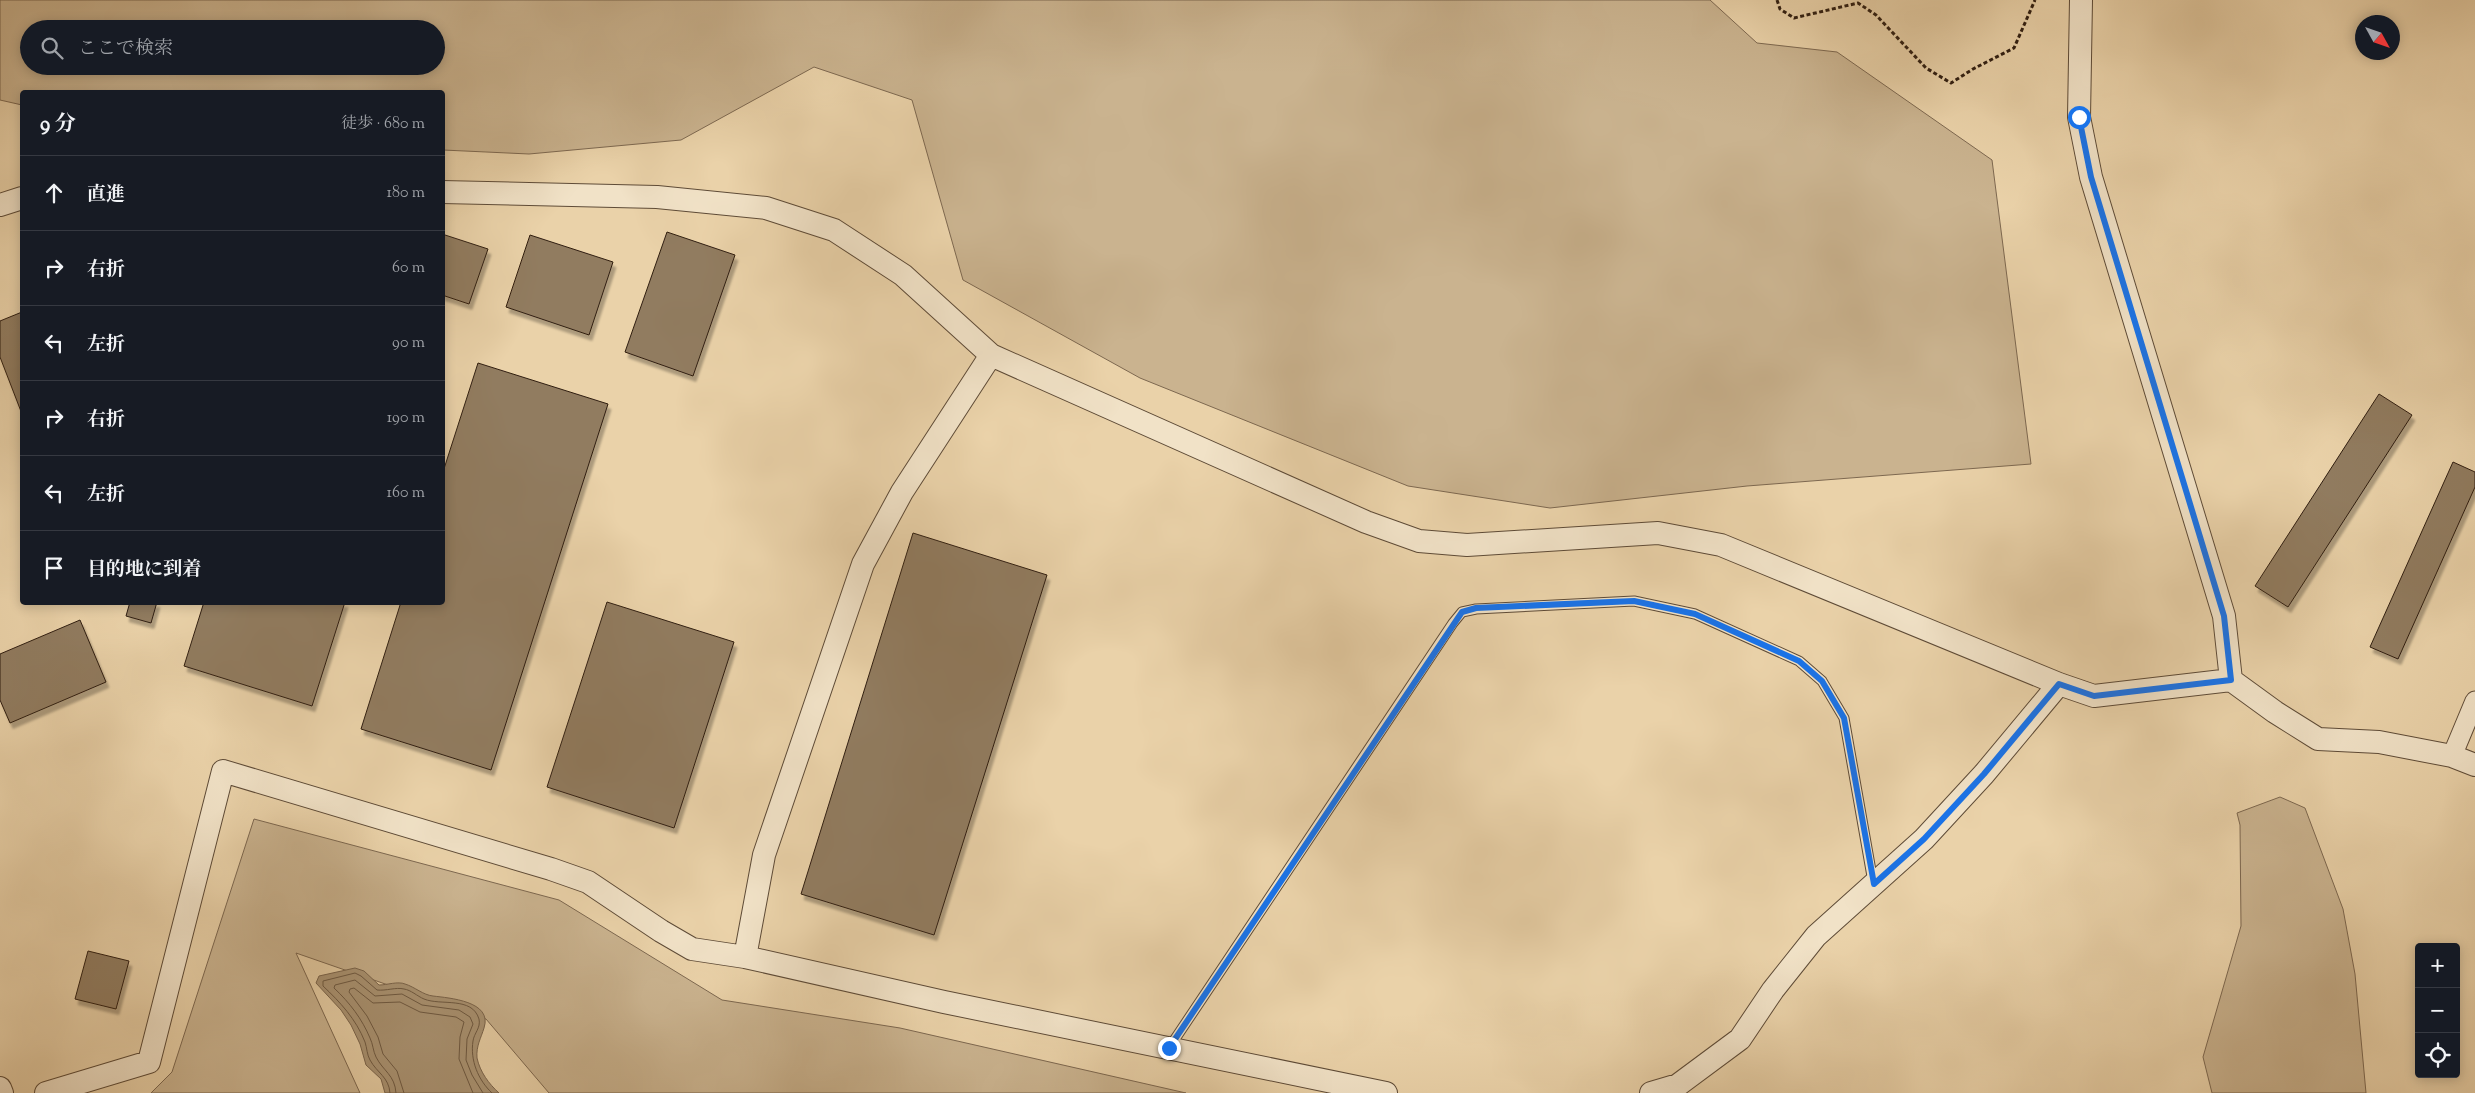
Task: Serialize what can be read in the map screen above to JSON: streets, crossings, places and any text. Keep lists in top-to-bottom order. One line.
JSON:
{"north":"bottom right","page":{"search":"ここで検索","heading":["9 分","徒歩 · 680 m"],"list":[["直進","180 m"],["右折","60 m"],["左折","90 m"],["右折","190 m"],["左折","160 m"],"目的地に到着"],"map_buttons":["+","−"]}}
